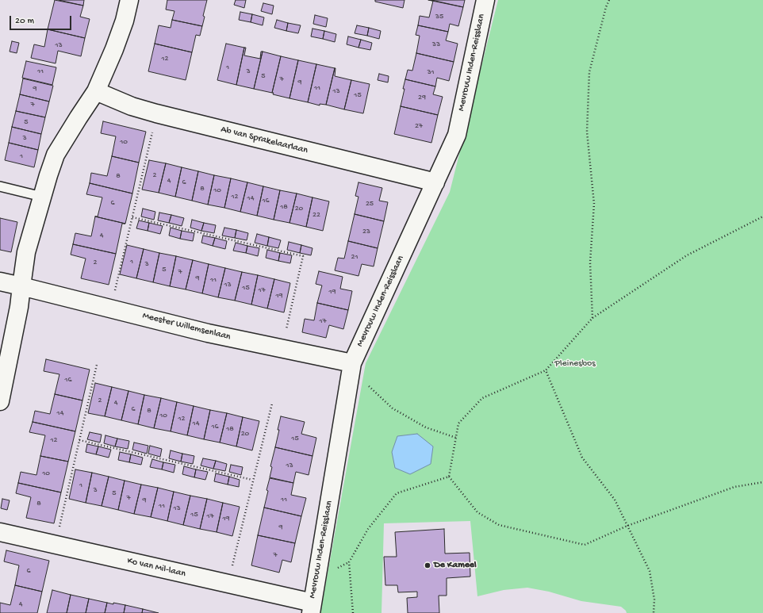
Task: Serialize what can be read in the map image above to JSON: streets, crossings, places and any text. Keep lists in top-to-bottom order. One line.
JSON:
{"streets":{"street":["Mevrouw Inden-Reisslaan","Ab van Sprakelaarlaan","Meester Willemsenlaan","Ko van Mil-laan"]},"crossings":[["Mevrouw Inden-Reisslaan","Ab van Sprakelaarlaan"],["Mevrouw Inden-Reisslaan","Meester Willemsenlaan"],["Mevrouw Inden-Reisslaan","Ko van Mil-laan"]],"parks":["Pleinesbos"],"places":["De Kameel"],"house_numbers":["35","33","13","12","1","11","3","31","5","7","9","11","9","13","15","29","7","5","27","3","10","1","2","8","4","6","8","10","12","14","16","6","25","18","20","22","23","4","21","1","2","3","5","7","9","11","13","15","17","19","19","17","16","2","4","6","8","14","10","12","14","16","18","20","15","12","13","10","1","3","5","7","11","9","8","11","13","15","17","19","9","7","6","4"],"scale_bar":"20 m"}
